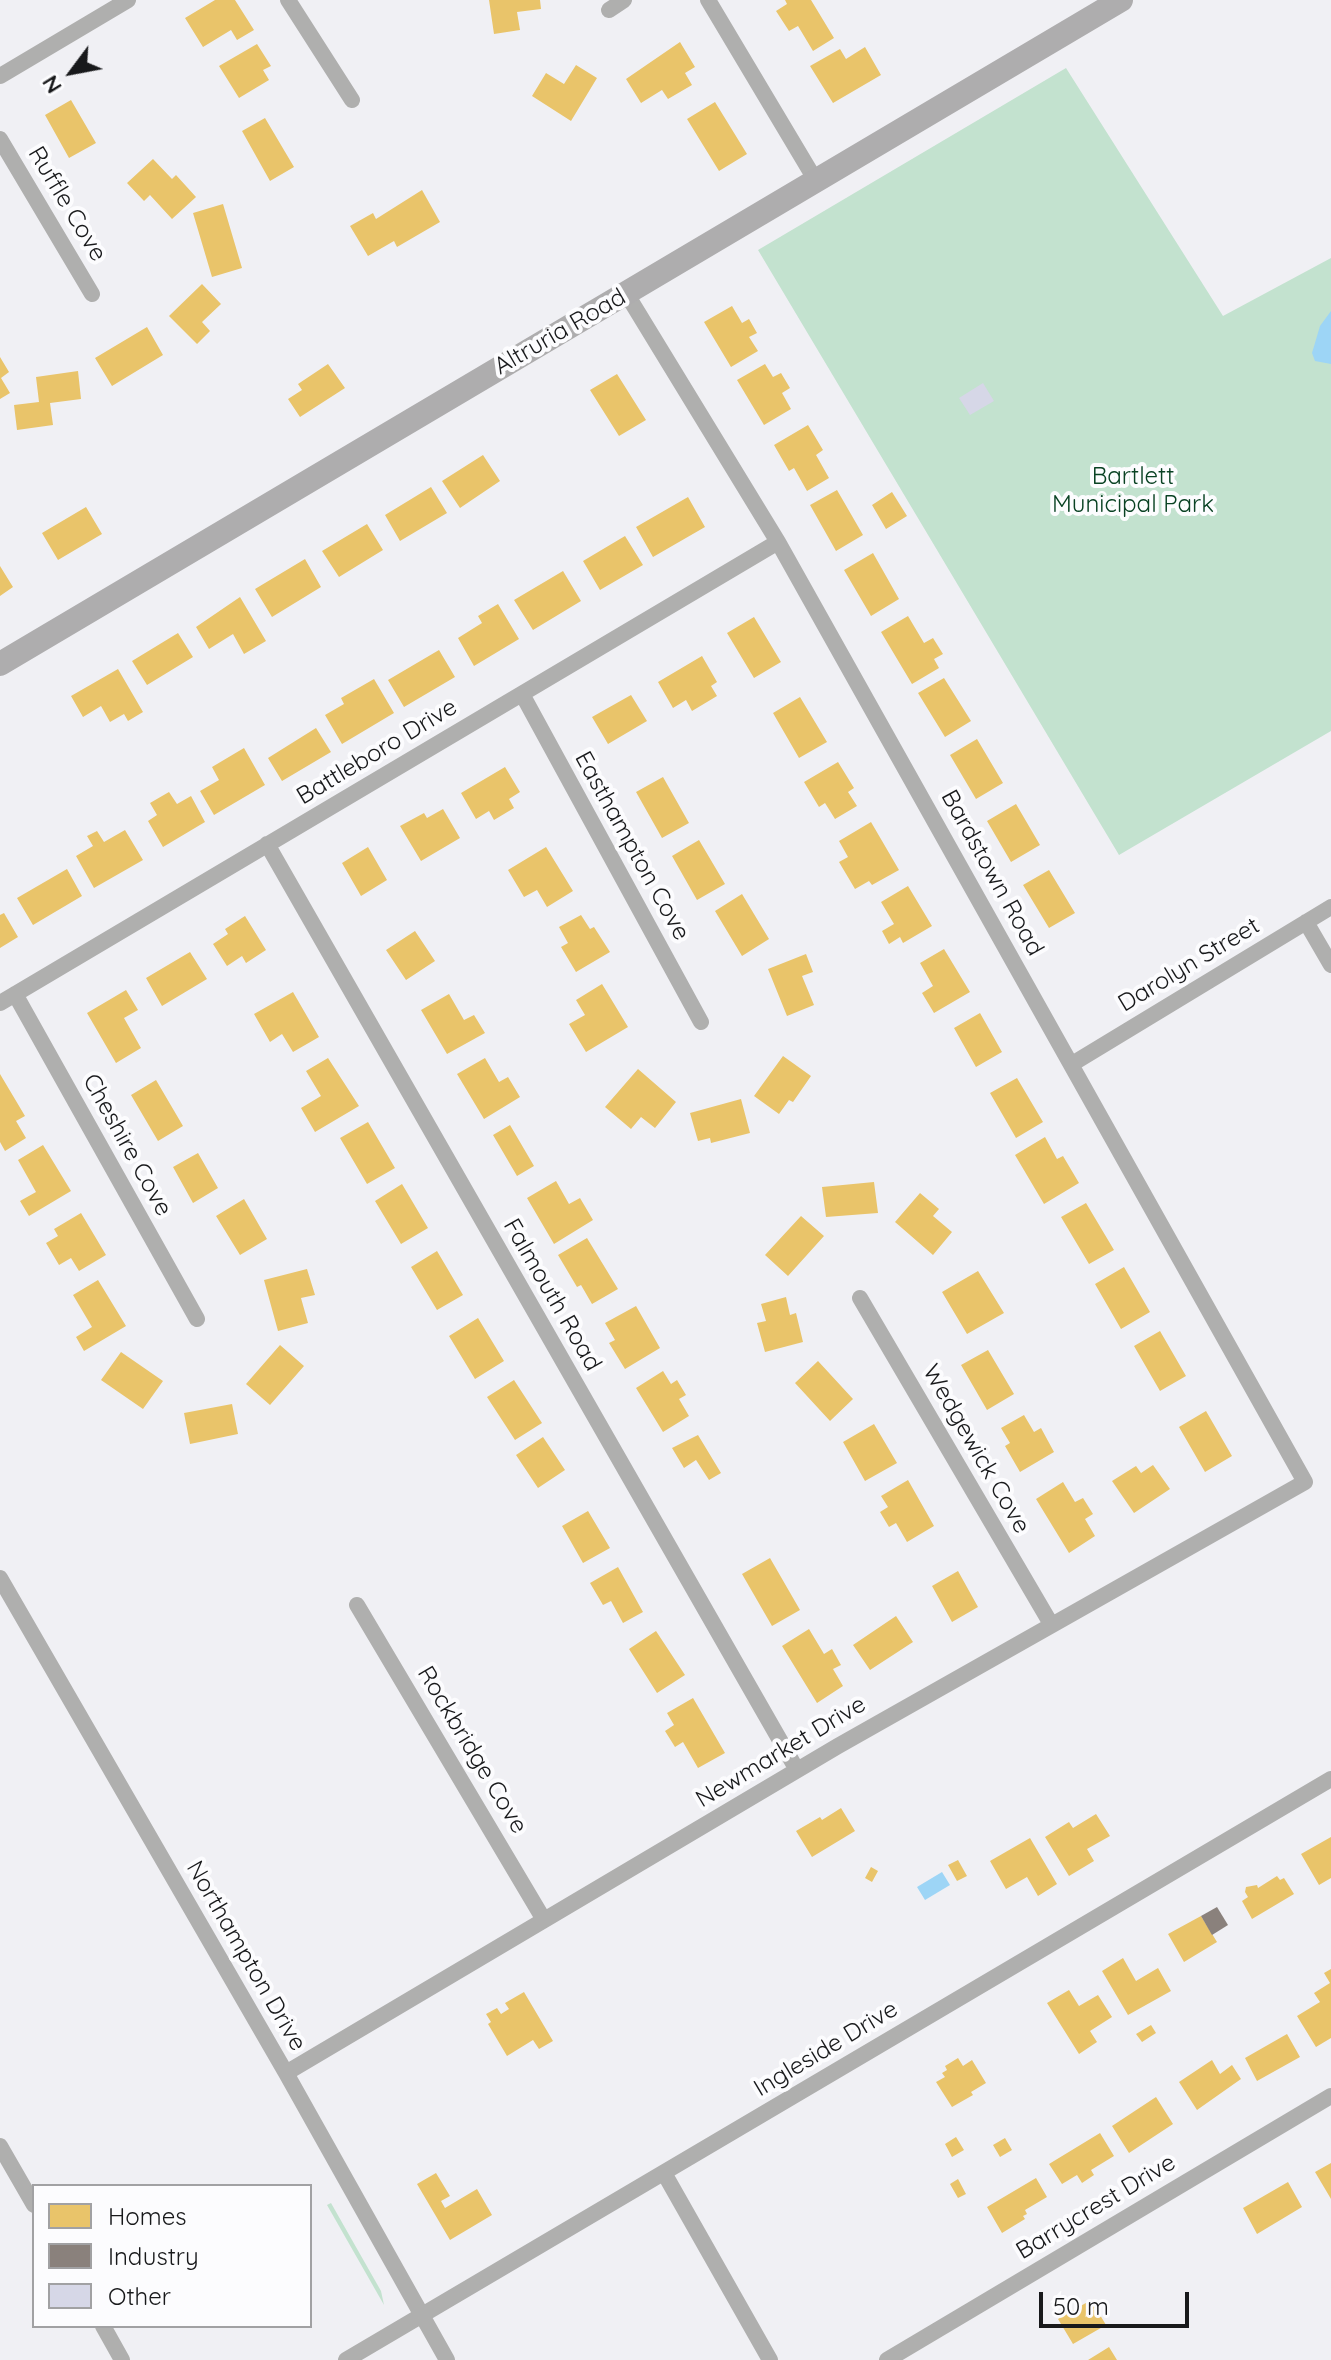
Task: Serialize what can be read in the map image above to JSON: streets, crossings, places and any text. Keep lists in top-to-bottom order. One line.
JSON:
{"streets":{"street":["Ruffle Cove","Altruria Road","Battleboro Drive","Easthampton Cove","Bardstown Road","Darolyn Street","Cheshire Cove","Falmouth Road","Wedgewick Cove","Rockbridge Cove","Newmarket Drive","Northampton Drive","Ingleside Drive","Barrycrest Drive"]},"crossings":[["Altruria Road","Bardstown Road"],["Battleboro Drive","Easthampton Cove"],["Battleboro Drive","Bardstown Road"],["Battleboro Drive","Cheshire Cove"],["Battleboro Drive","Falmouth Road"],["Bardstown Road","Darolyn Street"],["Bardstown Road","Newmarket Drive"],["Falmouth Road","Newmarket Drive"],["Wedgewick Cove","Newmarket Drive"],["Rockbridge Cove","Newmarket Drive"],["Newmarket Drive","Northampton Drive"],["Northampton Drive","Ingleside Drive"]],"parks":["Bartlett Municipal Park"],"legend":["Homes","Industry","Other"],"scale_bar":"50 m","north":"bottom left"}
